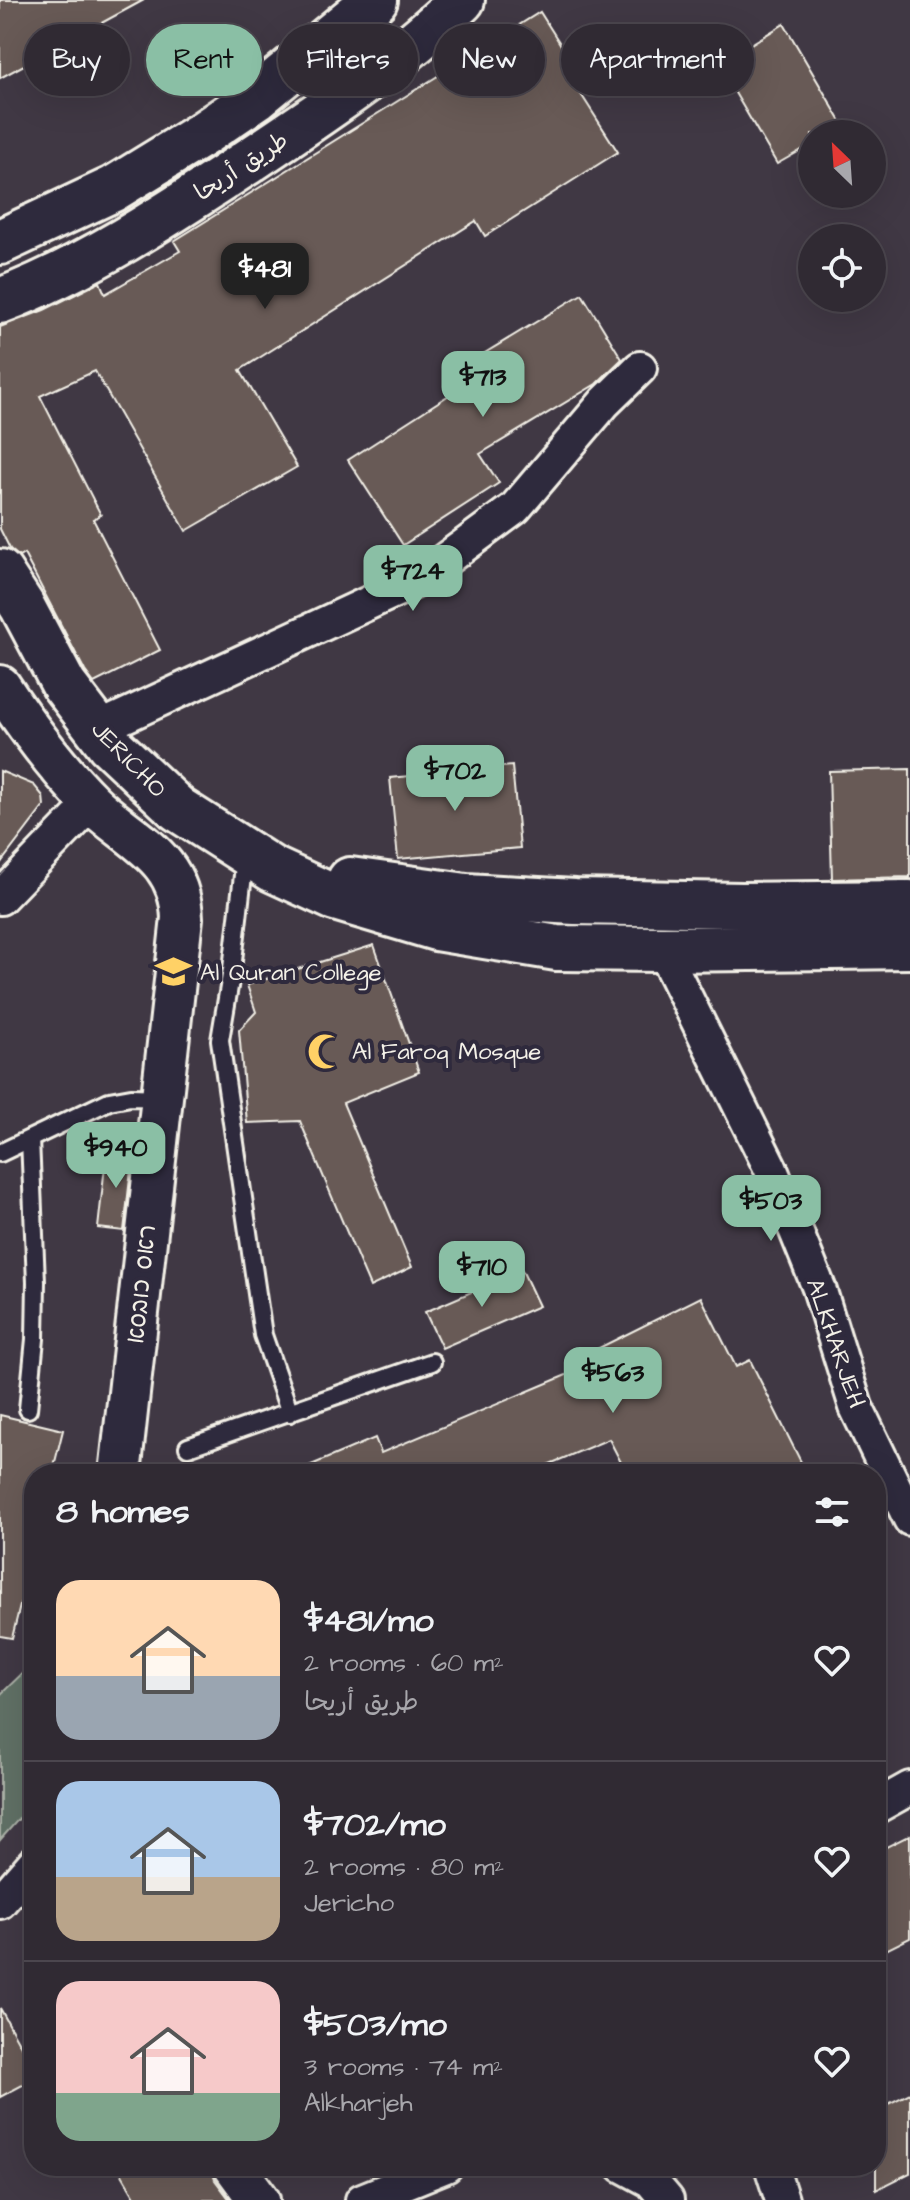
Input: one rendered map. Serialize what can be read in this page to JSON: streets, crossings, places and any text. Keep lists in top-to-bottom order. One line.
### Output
{"streets":{"main road":["طريق أريحا","JERICHO"],"street":["ראס כובסא","ALKHARJEH"]},"crossings":[["JERICHO","ALKHARJEH"]],"places":{"school or university":["Al Quran College"],"mosque":["Al Faroq Mosque"]},"north":"top left","page":{"chip":["Buy","Rent","Filters","New","Apartment"],"price":["$481","$713","$724","$702","$940","$503","$710","$563"],"heading":"8 homes","list":[{"name":"$481/mo","note":"2 rooms · 60 m² · طريق أريحا"},{"name":"$702/mo","note":"2 rooms · 80 m² · Jericho"},{"name":"$503/mo","note":"3 rooms · 74 m² · Alkharjeh"}]}}
